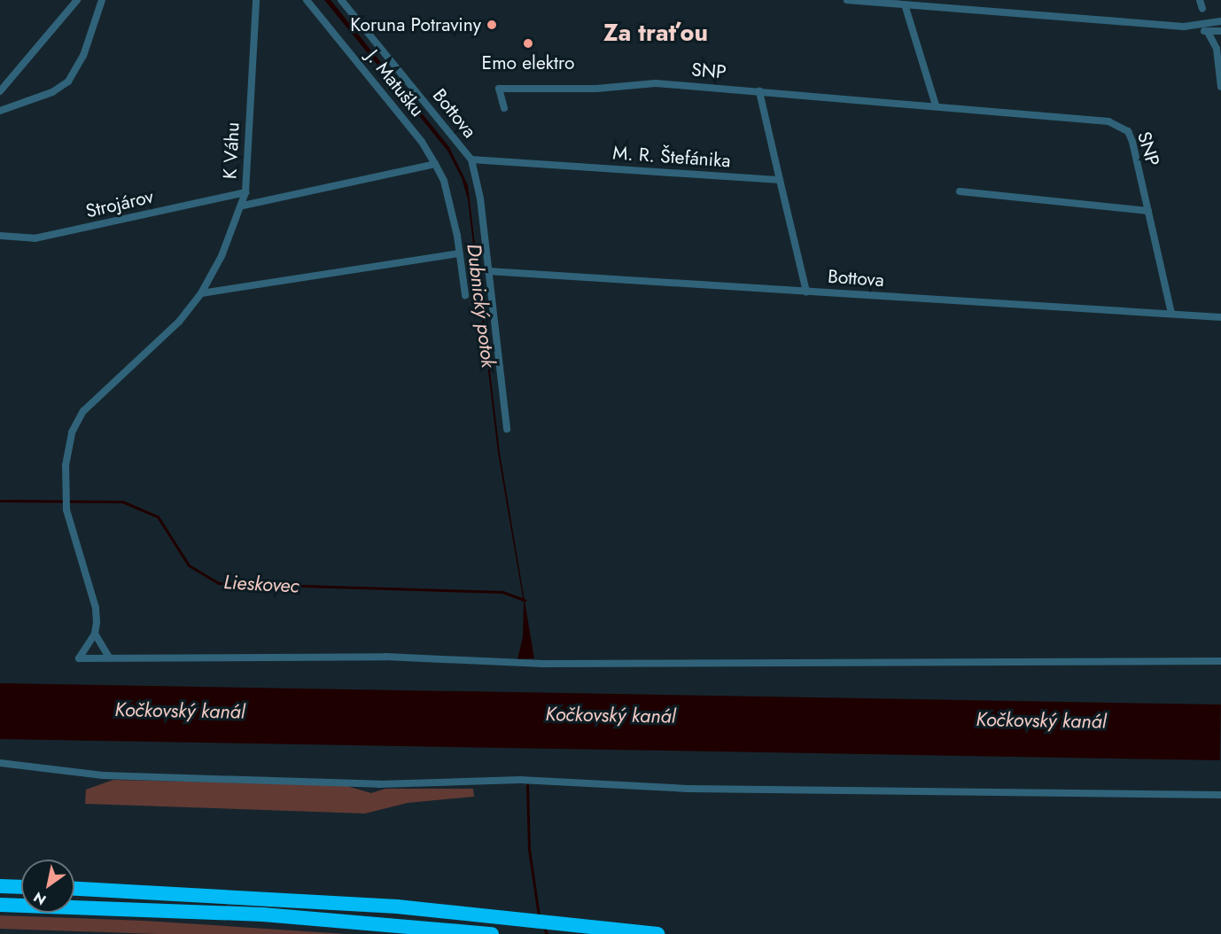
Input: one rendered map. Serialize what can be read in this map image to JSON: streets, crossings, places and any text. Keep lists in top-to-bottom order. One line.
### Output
{"streets":{"street":["SNP","J. Matušku","Bottova","K Váhu","M. R. Štefánika","Strojárov"]},"crossings":[["SNP","Bottova"],["Bottova","M. R. Štefánika"],["K Váhu","Strojárov"]],"districts":["Za traťou"],"water":["Dubnický potok","Lieskovec","Kočkovský kanál"],"places":["Koruna Potraviny","Emo elektro"],"north":"bottom left"}
